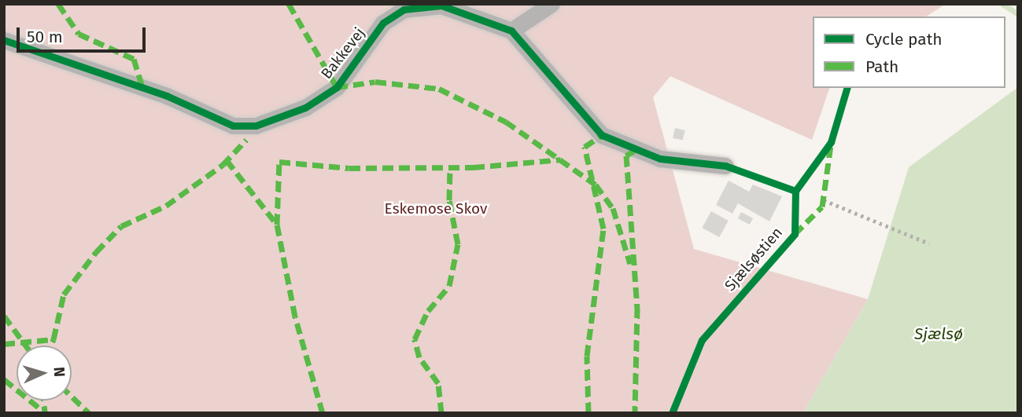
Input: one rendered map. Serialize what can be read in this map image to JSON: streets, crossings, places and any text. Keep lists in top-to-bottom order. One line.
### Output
{"streets":{"street":["Bakkevej"],"cycle path":["Sjælsøstien"]},"water":["Sjælsø"],"parks":["Eskemose Skov"],"legend":["Cycle path","Path"],"scale_bar":"50 m","north":"right"}
